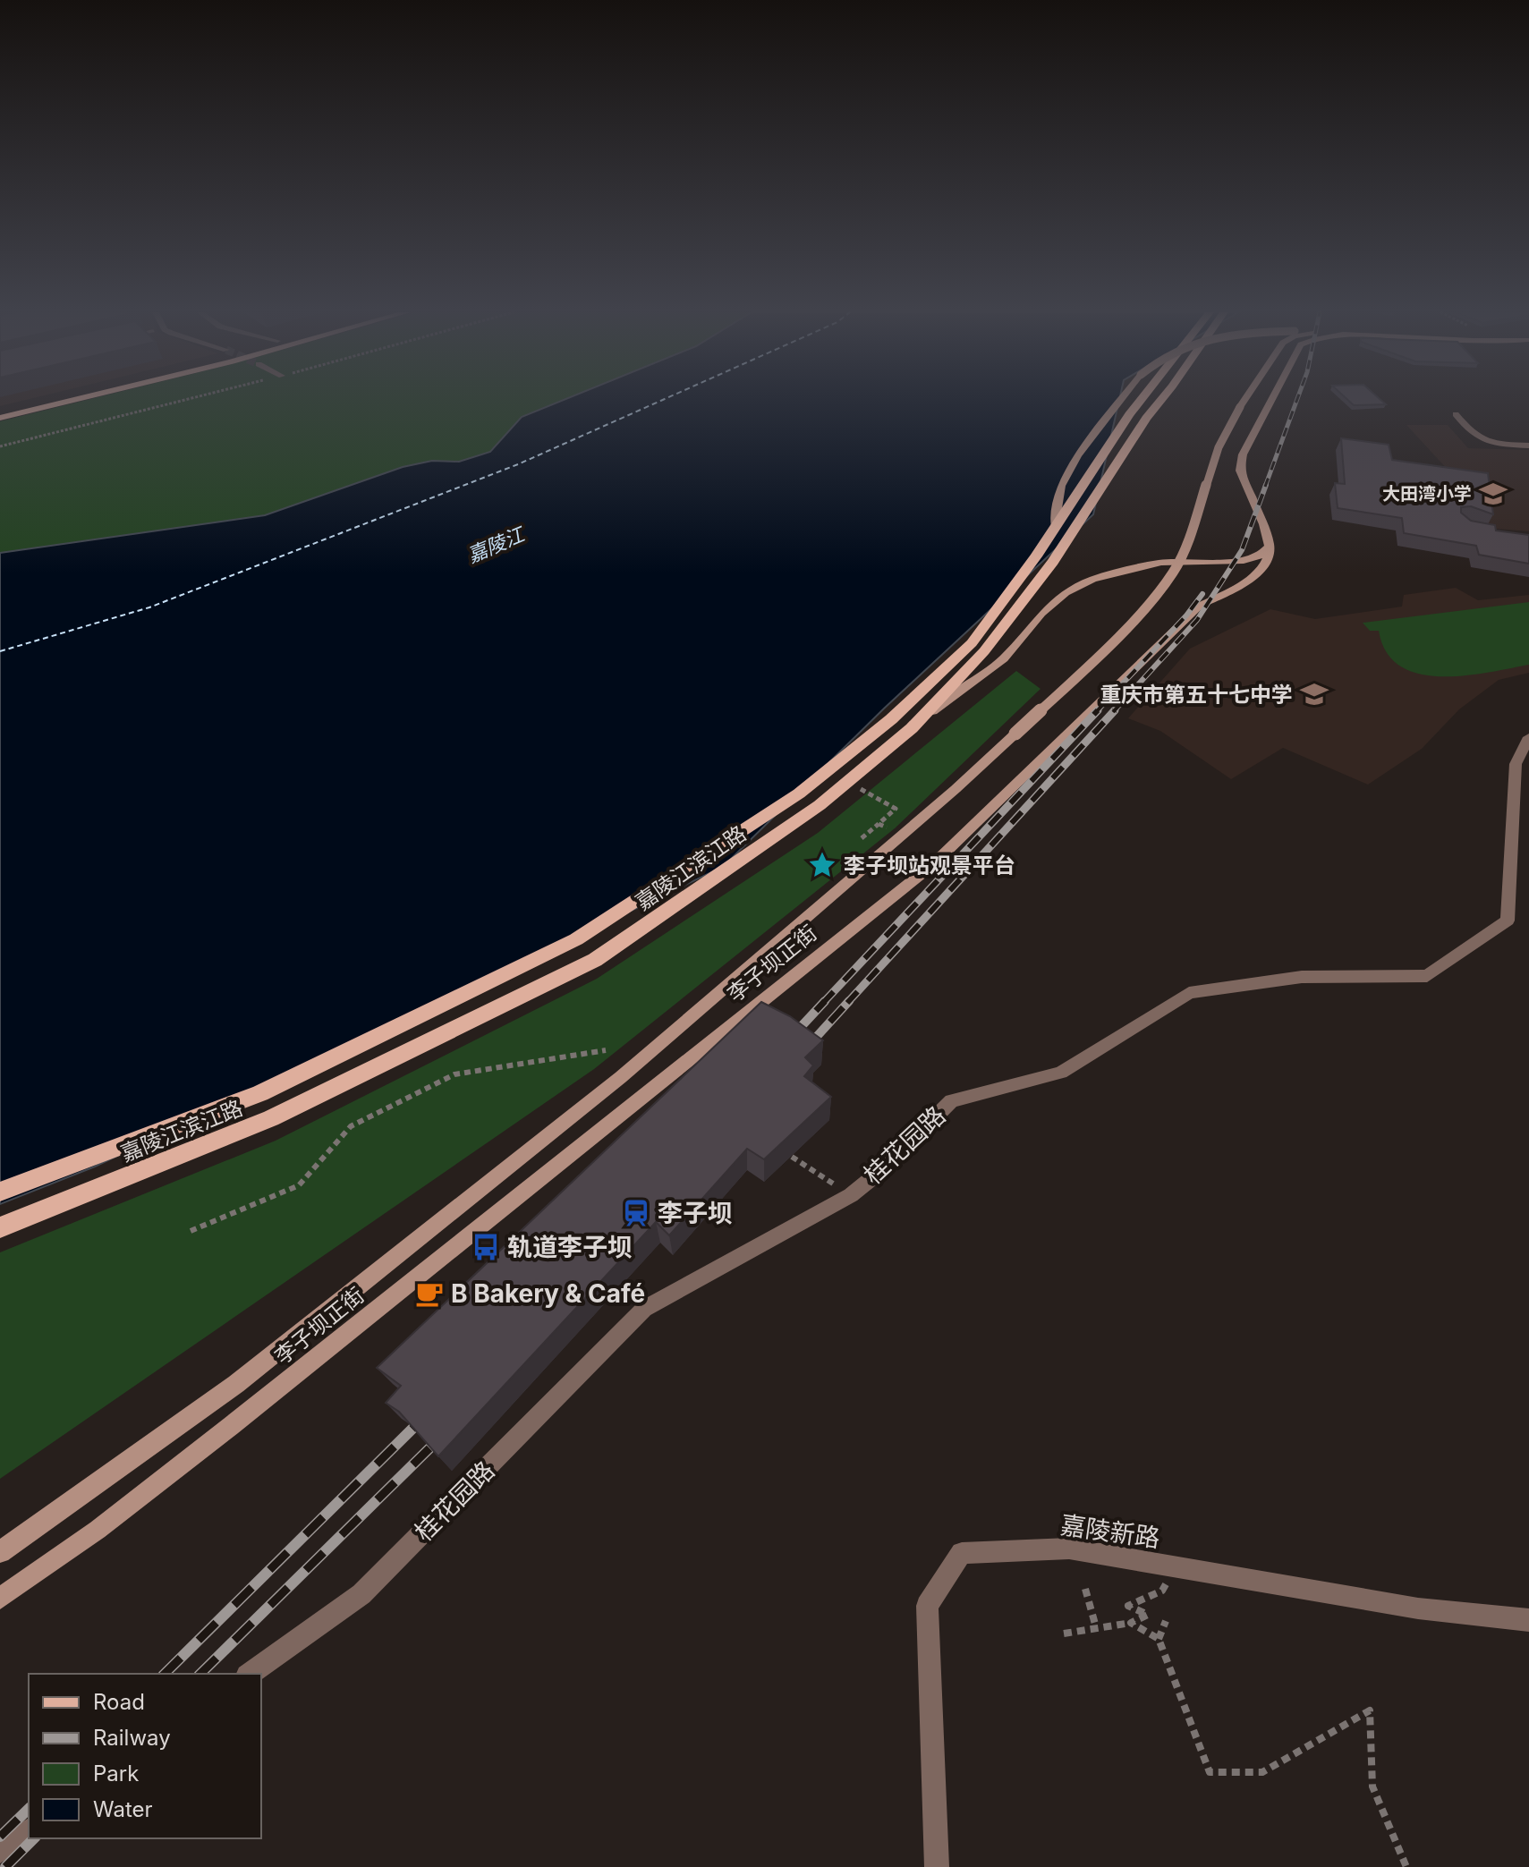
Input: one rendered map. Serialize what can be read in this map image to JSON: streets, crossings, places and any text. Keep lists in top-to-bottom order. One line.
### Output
{"streets":{"main road":["嘉陵江滨江路","李子坝正街"],"street":["桂花园路","嘉陵新路"]},"water":["嘉陵江"],"places":{"school or university":["大田湾小学","重庆市第五十七中学"],"place":["李子坝站观景平台"],"station":["李子坝"],"bus stop":["轨道李子坝"],"cafe":["B Bakery & Café"]},"legend":["Road","Railway","Park","Water"]}
